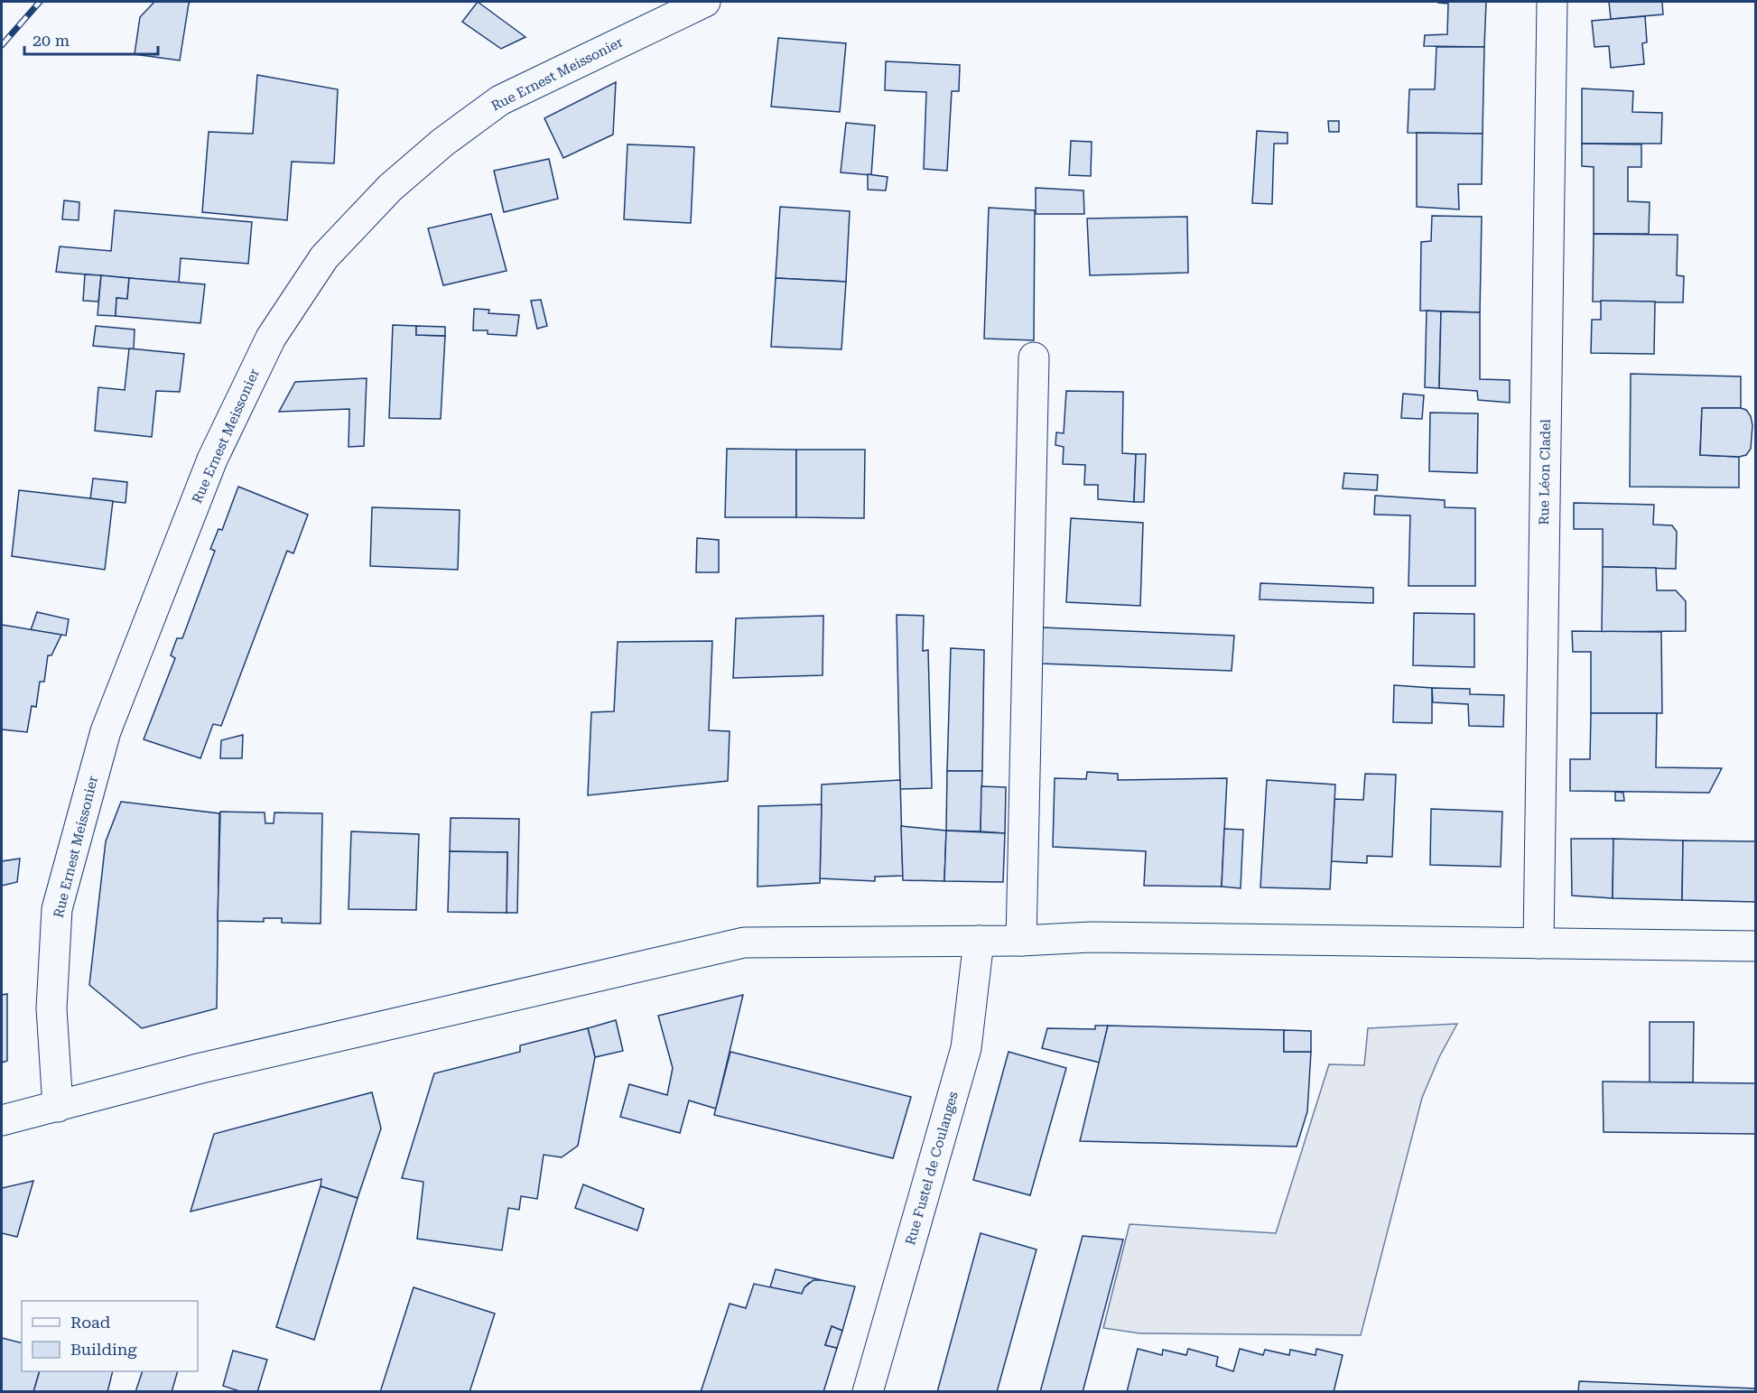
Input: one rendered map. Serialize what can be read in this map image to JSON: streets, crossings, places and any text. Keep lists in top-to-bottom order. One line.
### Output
{"streets":{"street":["Rue Ernest Meissonier","Rue Léon Cladel","Rue Fustel de Coulanges"]},"legend":["Road","Building"],"scale_bar":"20 m"}
